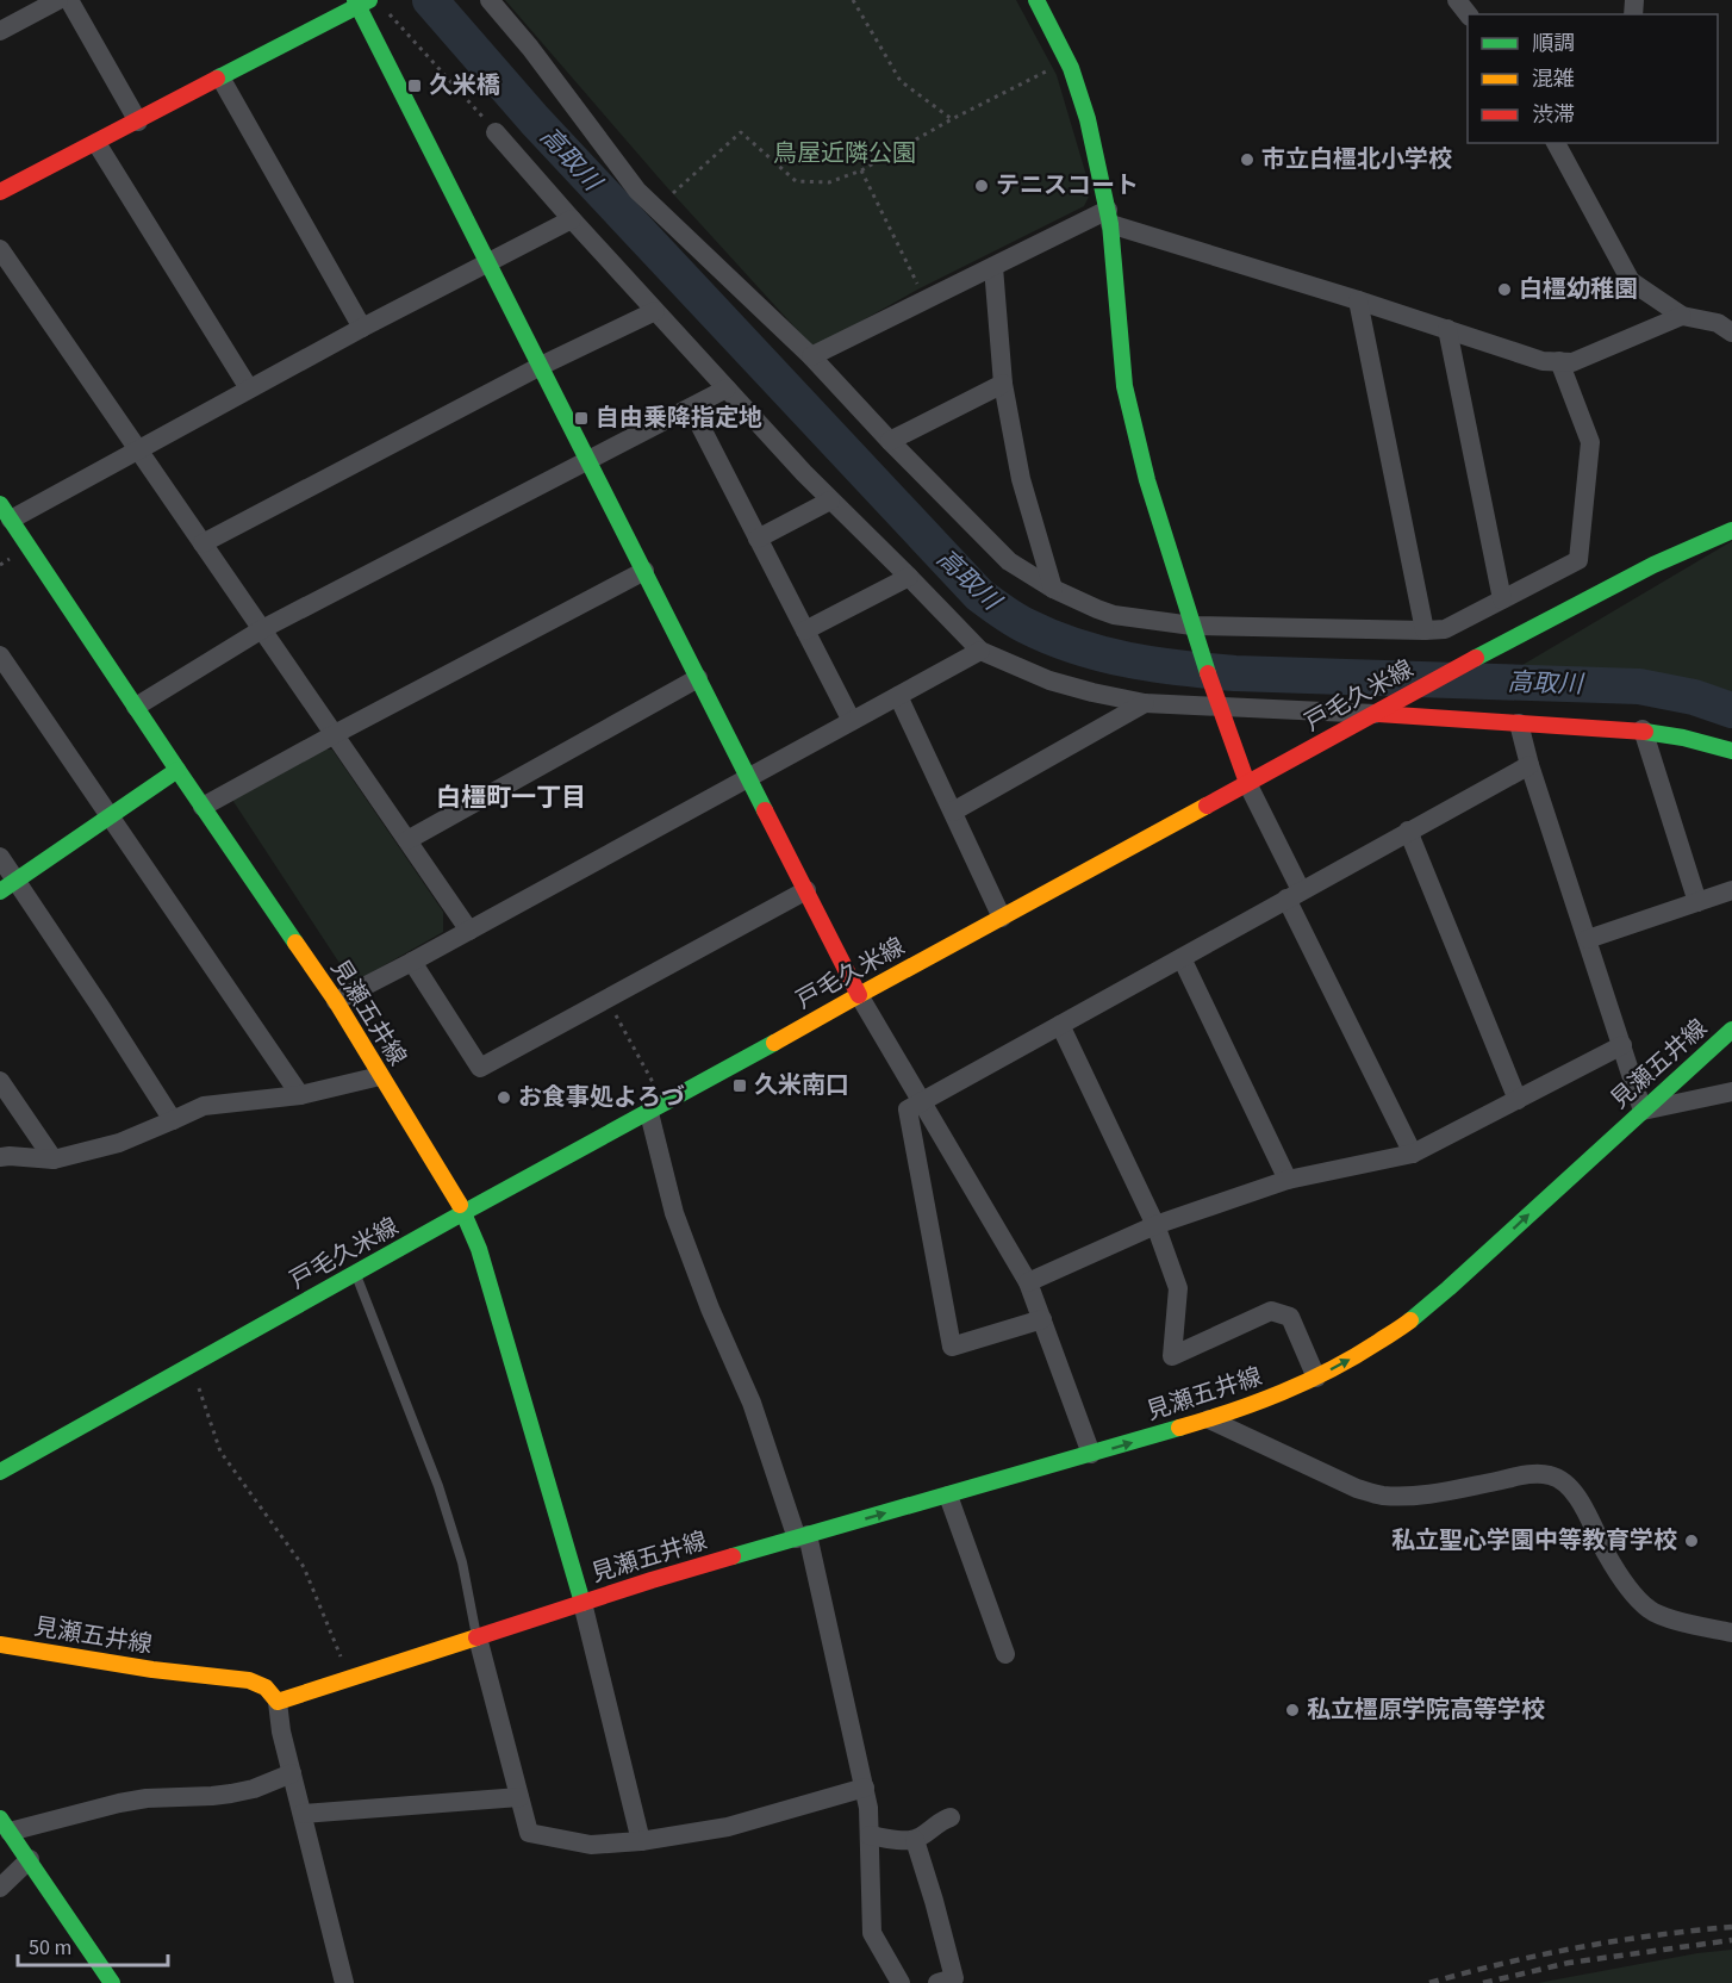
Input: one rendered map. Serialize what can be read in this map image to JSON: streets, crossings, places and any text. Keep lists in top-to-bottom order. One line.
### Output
{"streets":{"main road":["戸毛久米線","見瀬五井線"]},"crossings":[["戸毛久米線","見瀬五井線"]],"districts":["白橿町一丁目"],"water":["高取川"],"parks":["鳥屋近隣公園"],"places":{"transit":["久米橋","自由乗降指定地","久米南口"],"other":["市立白橿北小学校","テニスコート","白橿幼稚園","お食事処よろづ","私立聖心学園中等教育学校","私立橿原学院高等学校"]},"legend":["順調","混雑","渋滞"],"scale_bar":"50 m"}
